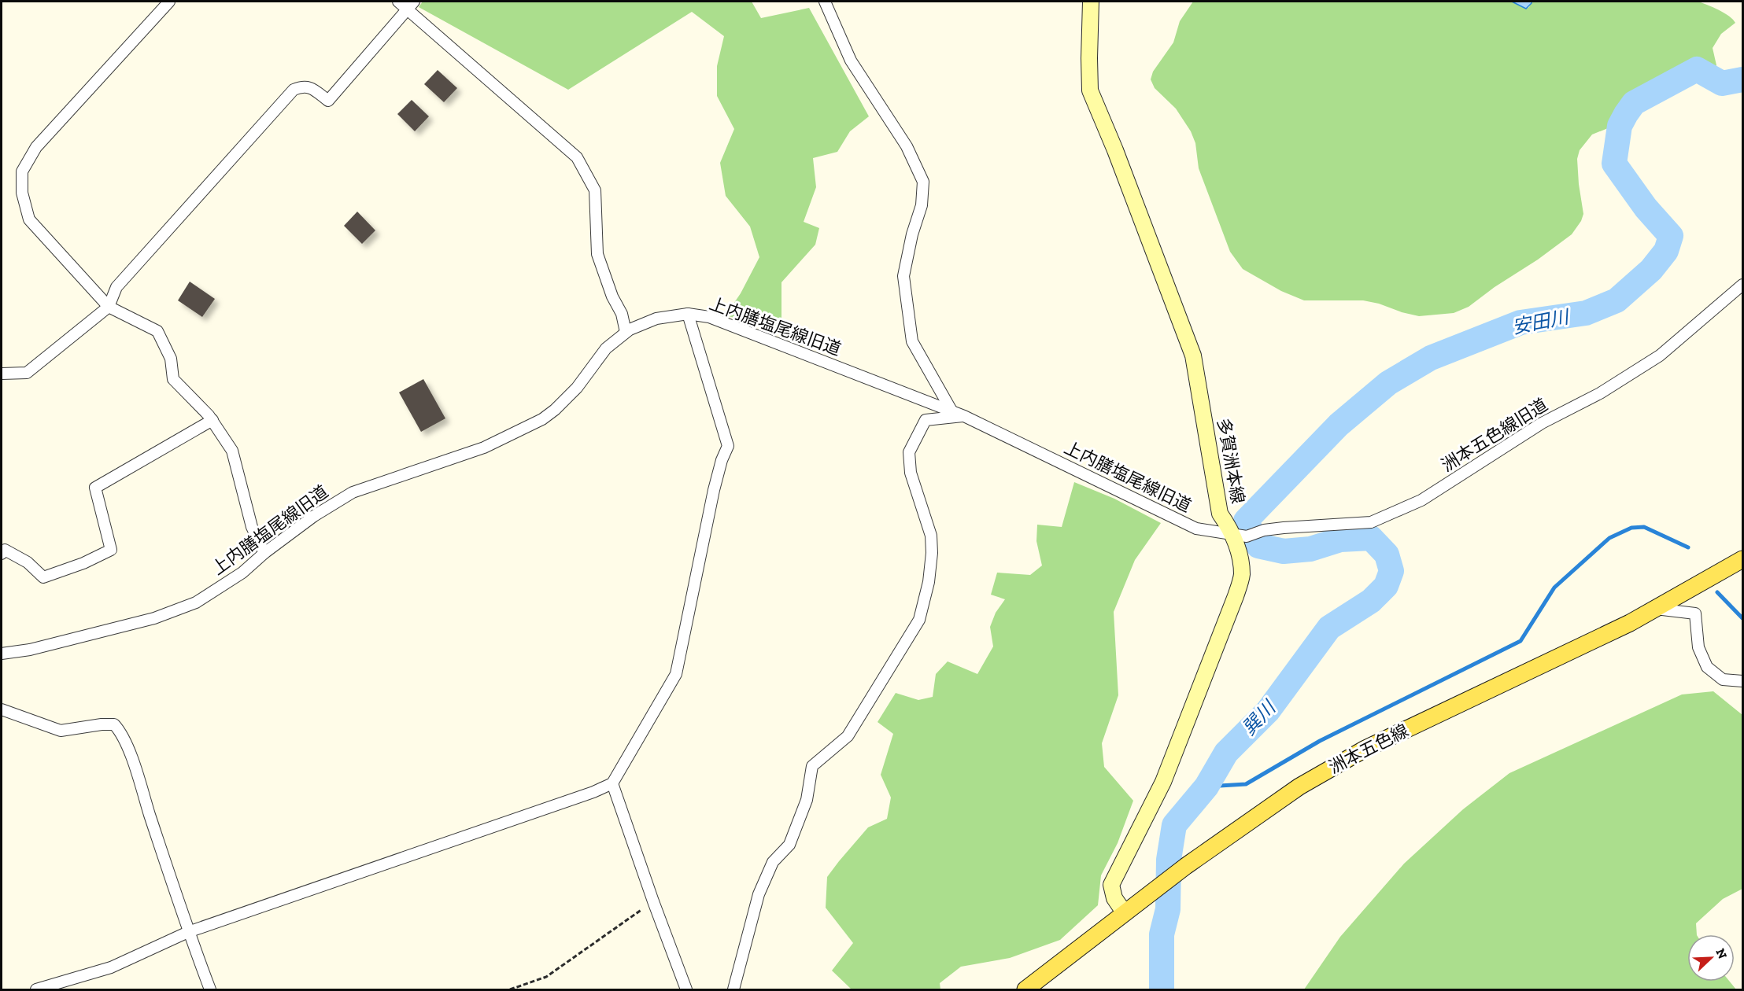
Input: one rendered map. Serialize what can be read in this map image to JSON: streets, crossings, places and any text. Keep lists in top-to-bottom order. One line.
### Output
{"streets":{"main road":["多賀洲本線","洲本五色線"],"street":["上内膳塩尾線旧道","洲本五色線旧道"]},"crossings":[["上内膳塩尾線旧道","洲本五色線旧道"],["上内膳塩尾線旧道","多賀洲本線"],["洲本五色線旧道","多賀洲本線"],["多賀洲本線","洲本五色線"]],"water":["安田川","巽川"],"north":"top right"}
